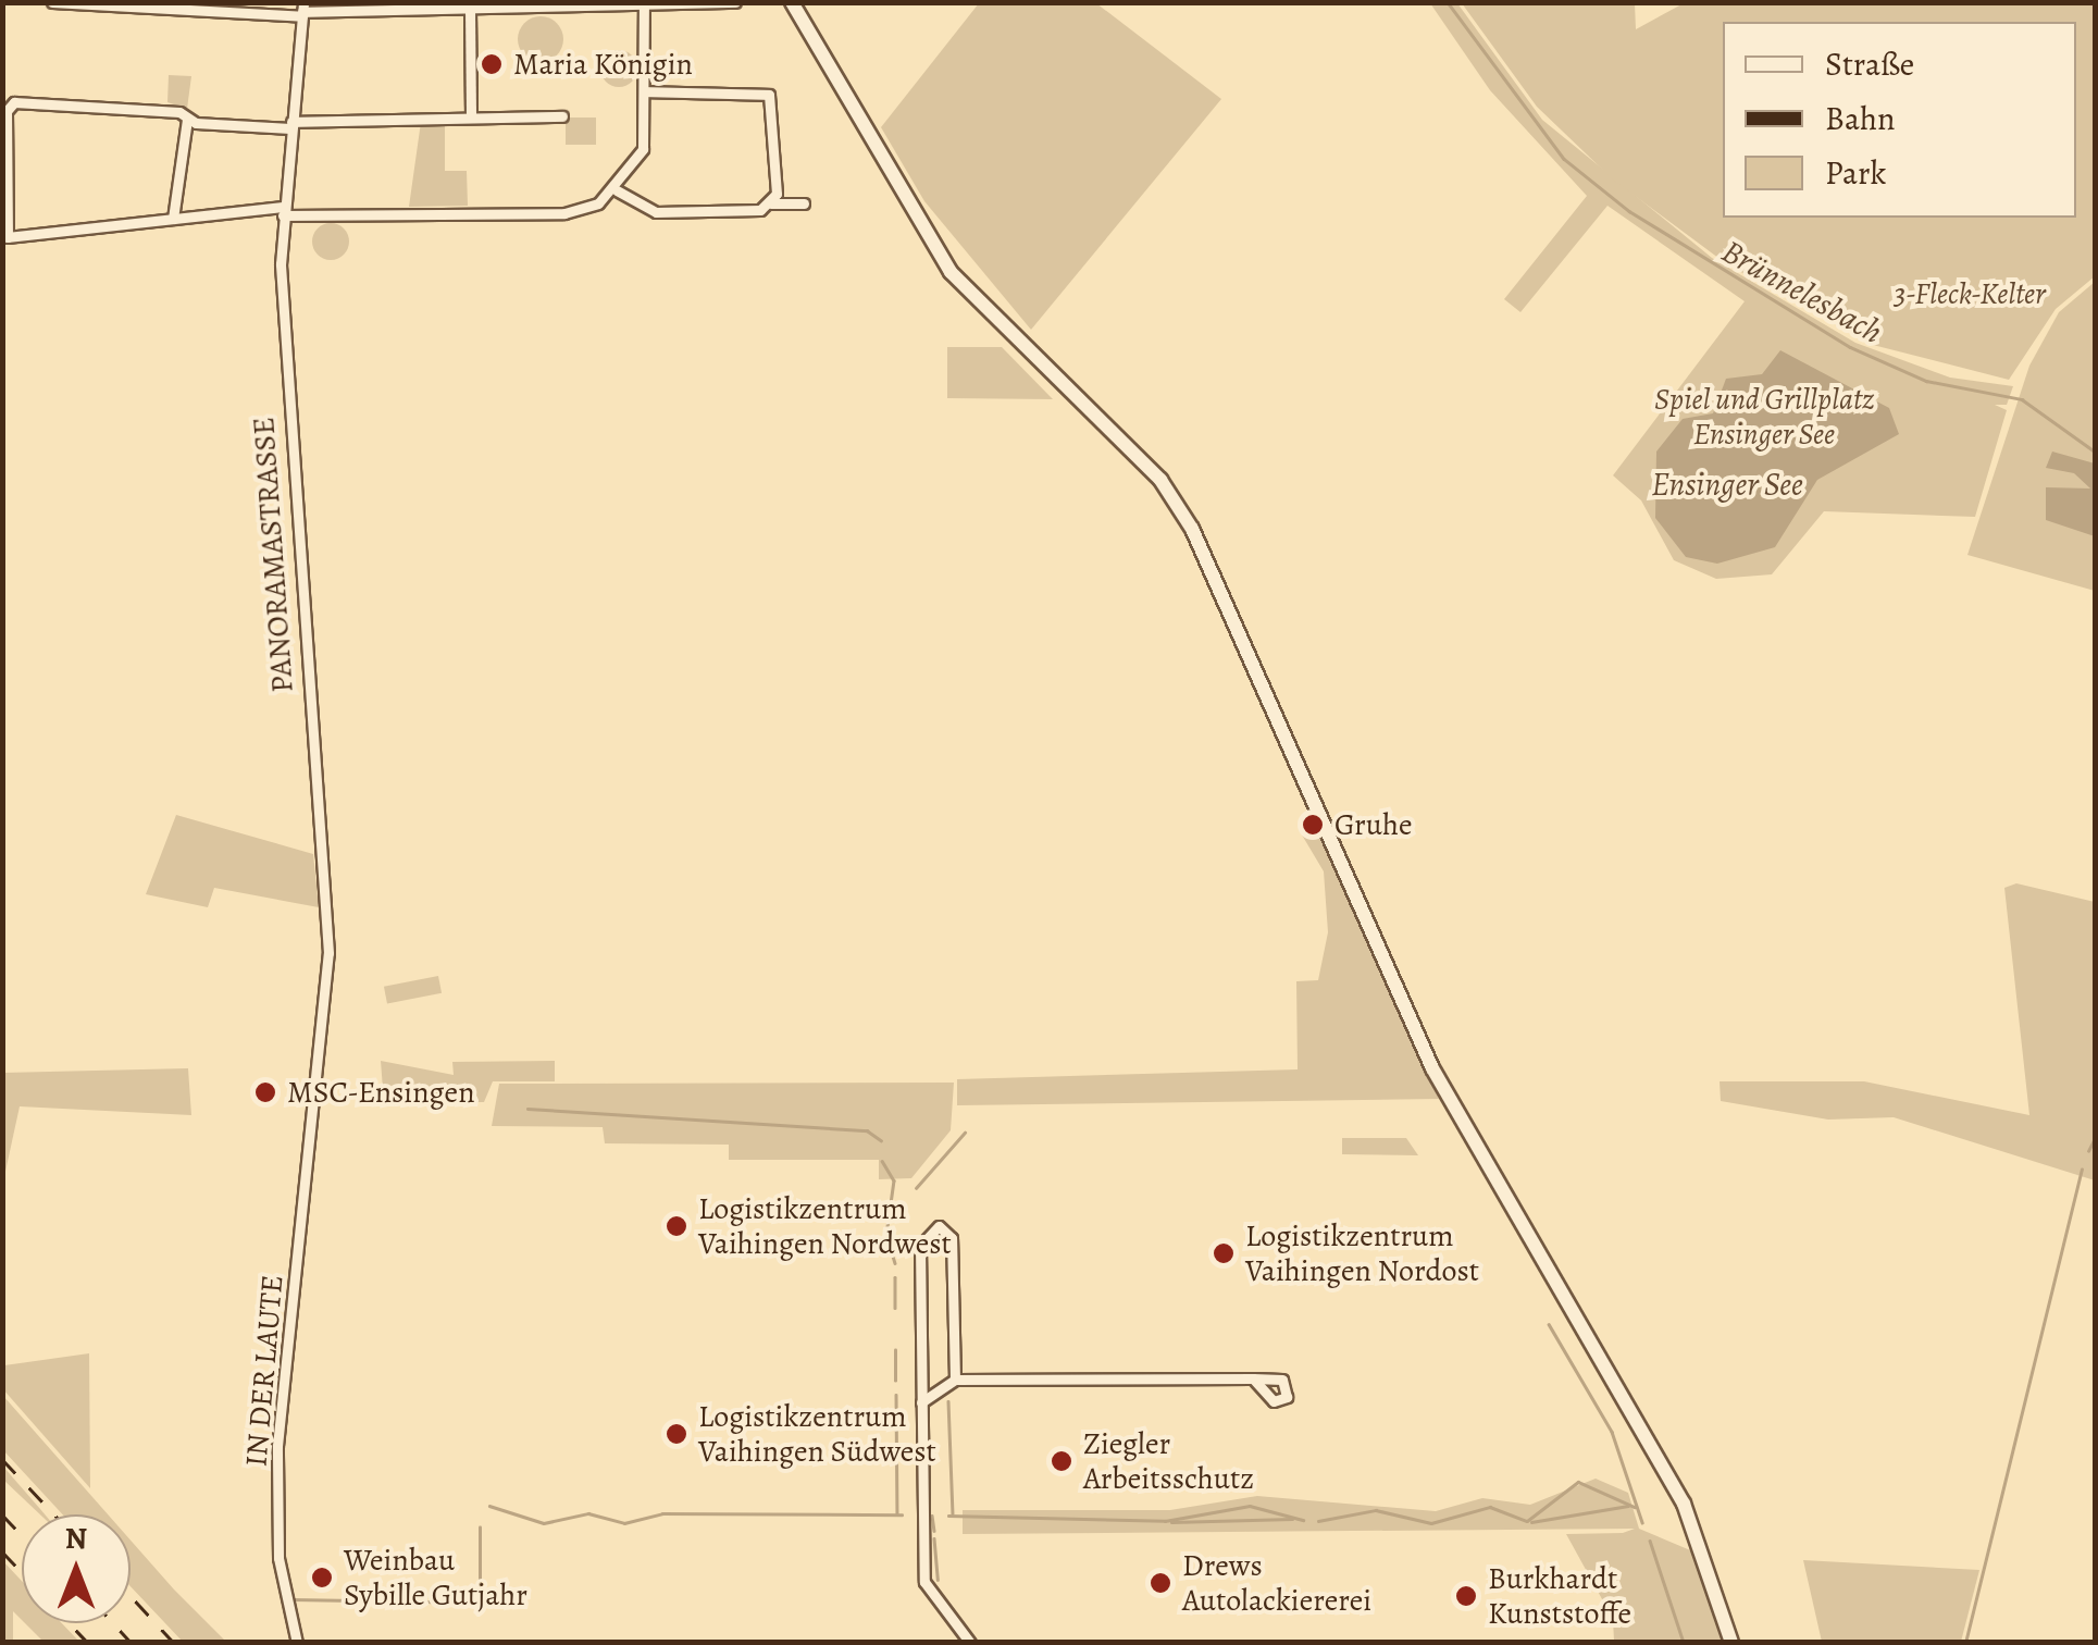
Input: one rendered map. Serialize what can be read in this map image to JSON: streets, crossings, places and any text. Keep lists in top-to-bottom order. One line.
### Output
{"streets":{"street":["PANORAMASTRASSE","IN DER LAUTE"]},"crossings":[["PANORAMASTRASSE","IN DER LAUTE"]],"water":["Brünnelesbach","Ensinger See"],"parks":["3-Fleck-Kelter","Spiel und Grillplatz Ensinger See"],"places":["Maria Königin","Gruhe","MSC-Ensingen","Logistikzentrum Vaihingen Nordwest","Logistikzentrum Vaihingen Nordost","Logistikzentrum Vaihingen Südwest","Ziegler Arbeitsschutz","Weinbau Sybille Gutjahr","Drews Autolackiererei","Burkhardt Kunststoffe"],"legend":["Straße","Bahn","Park"],"north":"top"}
